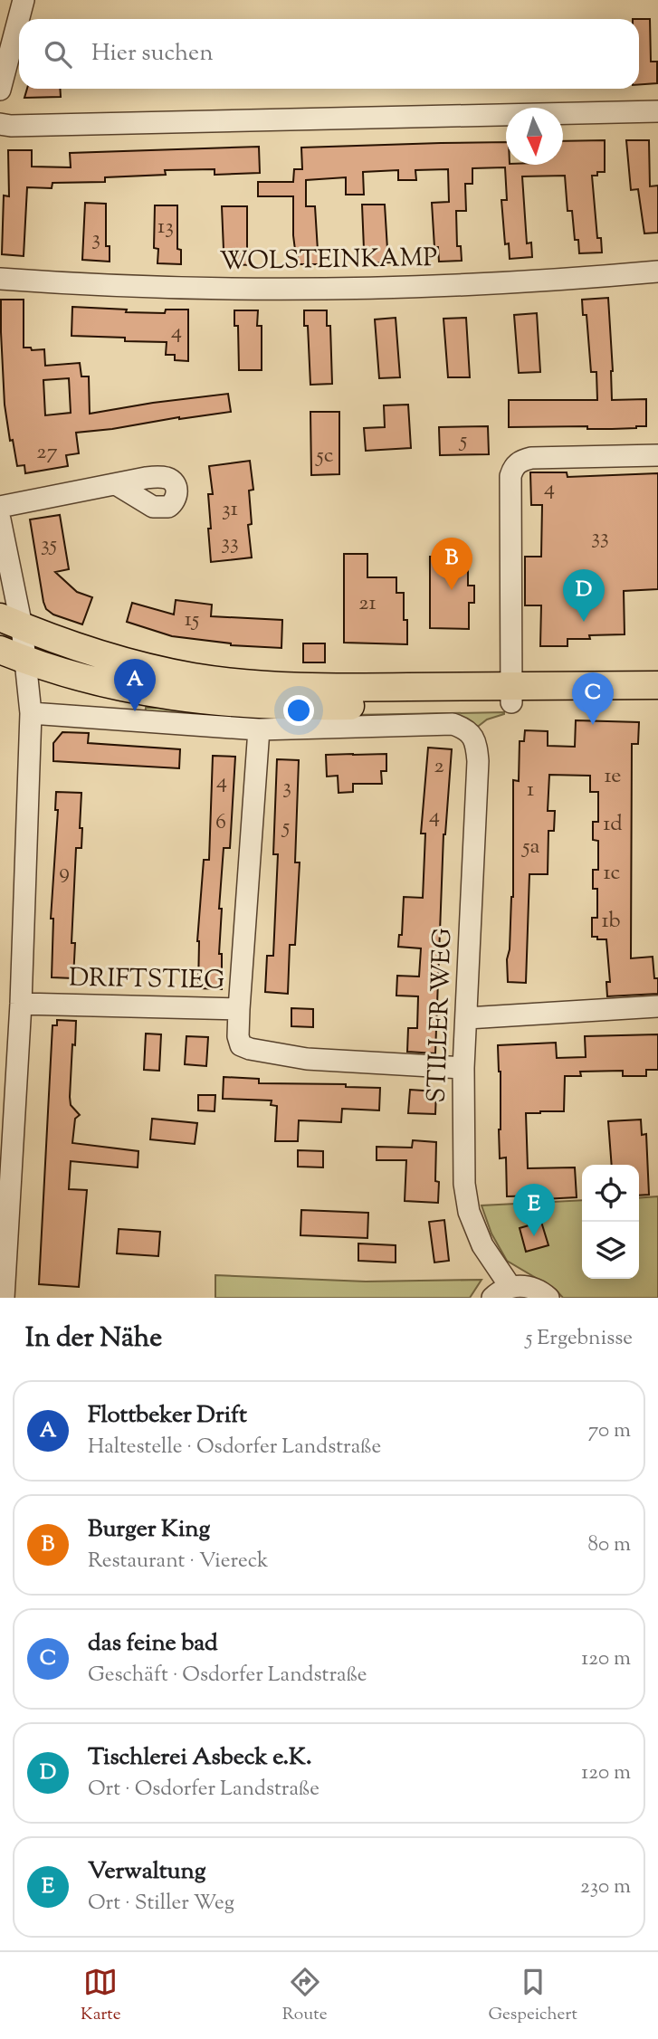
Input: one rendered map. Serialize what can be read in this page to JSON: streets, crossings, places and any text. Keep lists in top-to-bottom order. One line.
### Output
{"streets":{"street":["WOLSTEINKAMP","DRIFTSTIEG","STILLER WEG"]},"crossings":[["DRIFTSTIEG","STILLER WEG"]],"house_numbers":["13","3","4","5","27","5c","4","31","33","33","35","21","15","2","1e","4","3","1","4","6","1d","5","5a","9","1c","1b"],"north":"bottom","page":{"search":"Hier suchen","pins":["B","D","A","C","E"],"heading":["In der Nähe","5 Ergebnisse"],"list":[{"mark":"A","name":"Flottbeker Drift","note":"Haltestelle · Osdorfer Landstraße","value":"70 m"},{"mark":"B","name":"Burger King","note":"Restaurant · Viereck","value":"80 m"},{"mark":"C","name":"das feine bad","note":"Geschäft · Osdorfer Landstraße","value":"120 m"},{"mark":"D","name":"Tischlerei Asbeck e.K.","note":"Ort · Osdorfer Landstraße","value":"120 m"},{"mark":"E","name":"Verwaltung","note":"Ort · Stiller Weg","value":"230 m"}],"nav":["Karte","Route","Gespeichert"]}}
